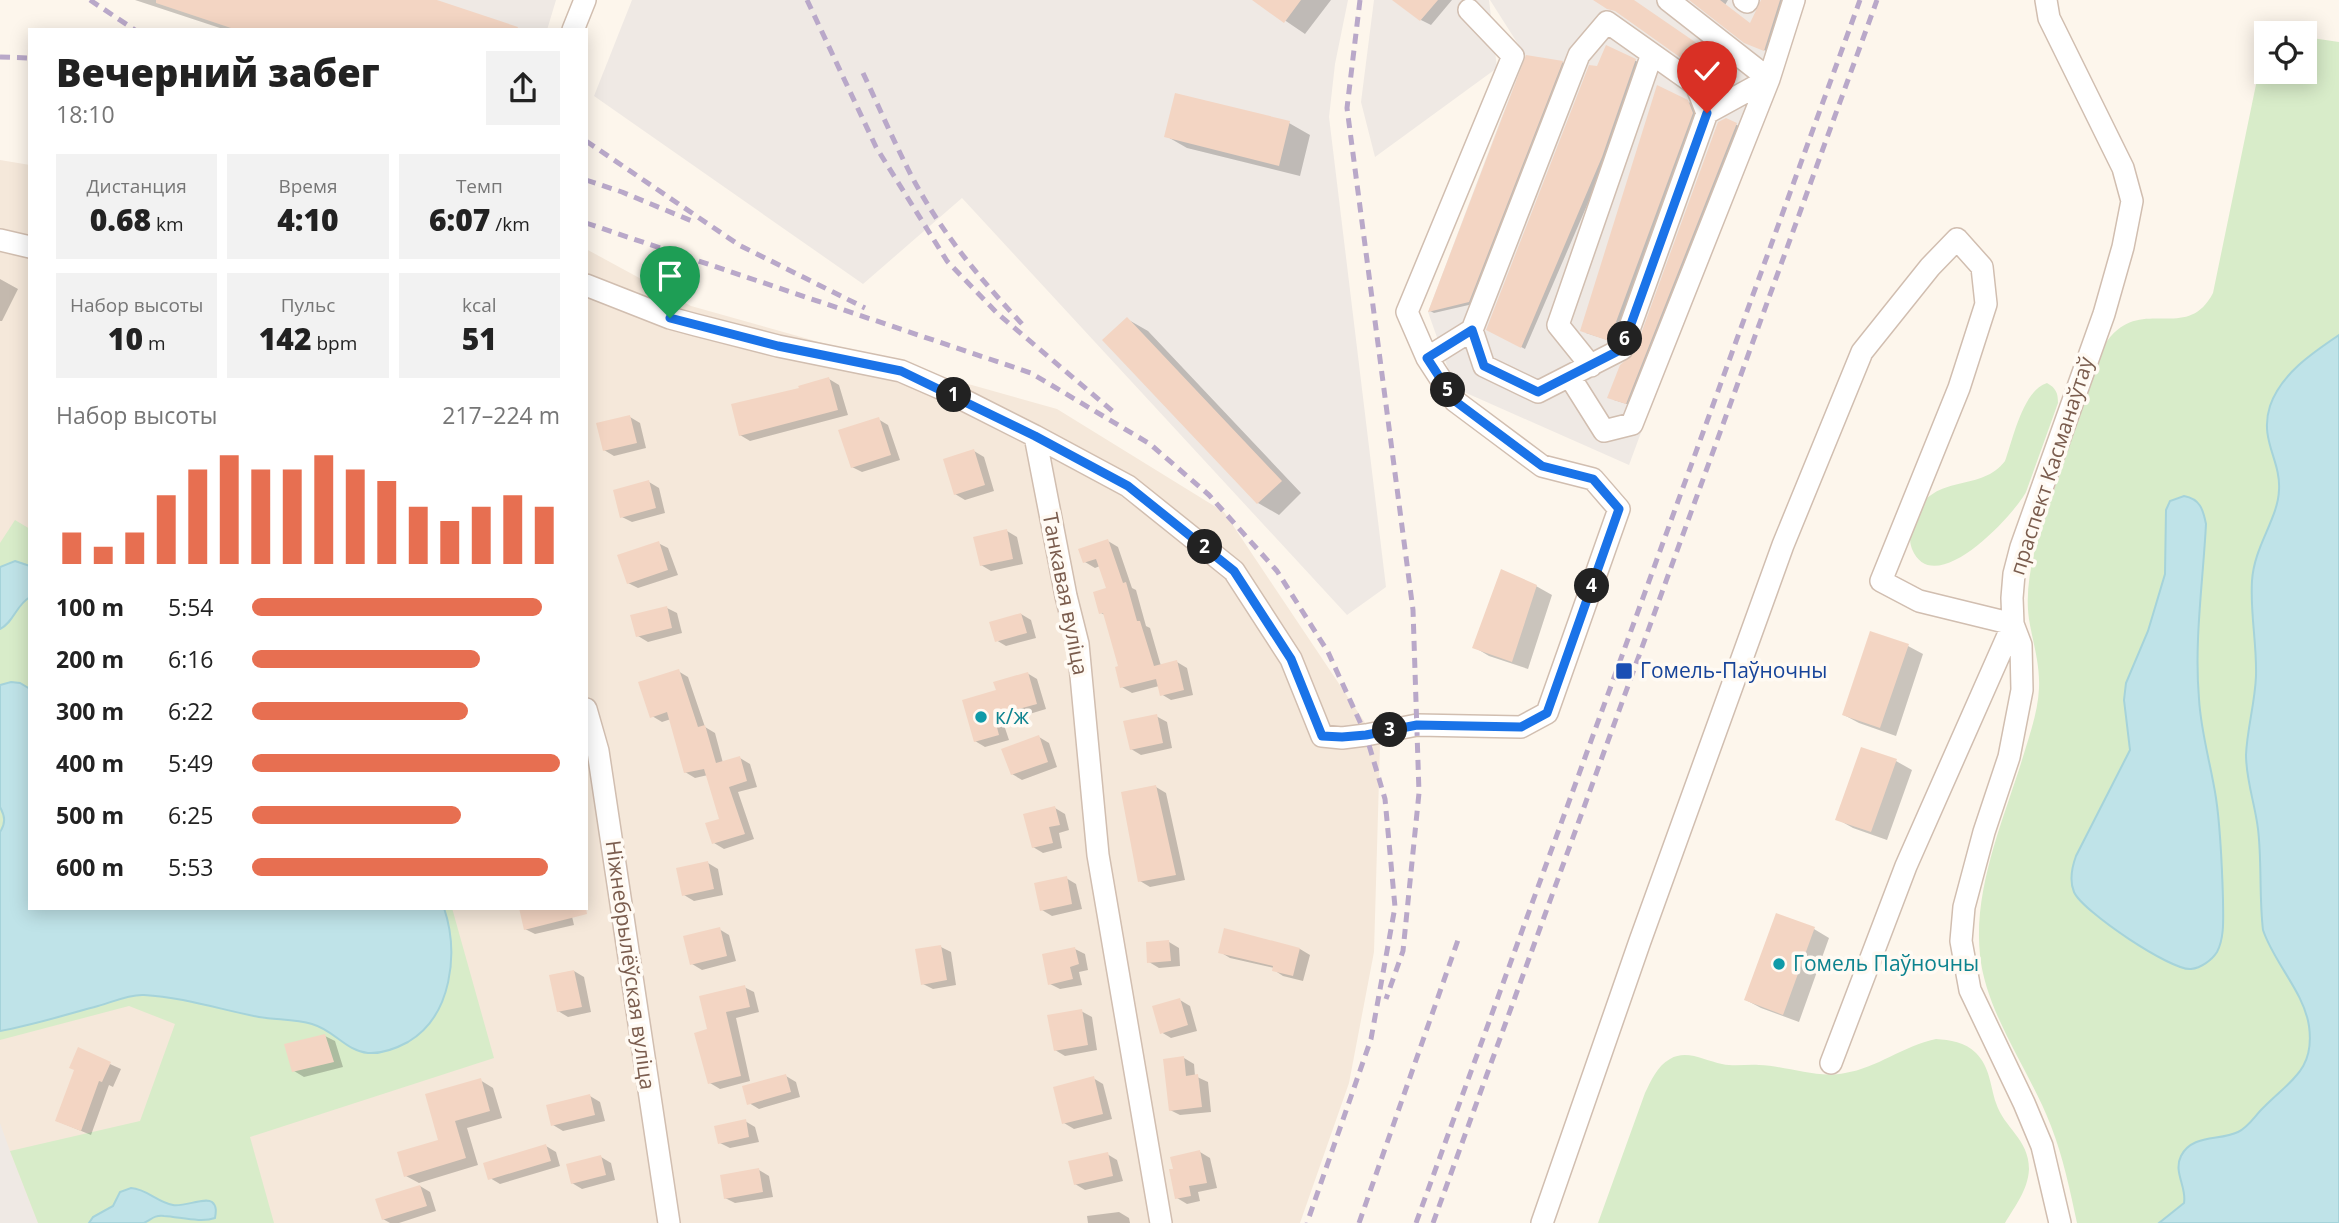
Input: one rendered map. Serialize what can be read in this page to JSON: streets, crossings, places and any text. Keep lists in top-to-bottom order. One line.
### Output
{"streets":{"street":["праспект Касманаўтаў","Танкавая вуліца","Ніжнебрылёўская вуліца"]},"places":{"transit":["Гомель-Паўночны"],"other":["к/ж","Гомель Паўночны"]},"page":{"heading":["Вечерний забег","18:10"],"stats":[["Дистанция","0.68 km"],["Время","4:10"],["Темп","6:07 /km"],["Набор высоты","10 m"],["Пульс","142 bpm"],["kcal","51"]],"pins":["6","5","1","2","4","3"],"chart":["Набор высоты","217–224 m"],"list":[{"name":"100 m","note":"5:54"},{"name":"200 m","note":"6:16"},{"name":"300 m","note":"6:22"},{"name":"400 m","note":"5:49"},{"name":"500 m","note":"6:25"},{"name":"600 m","note":"5:53"}]}}
